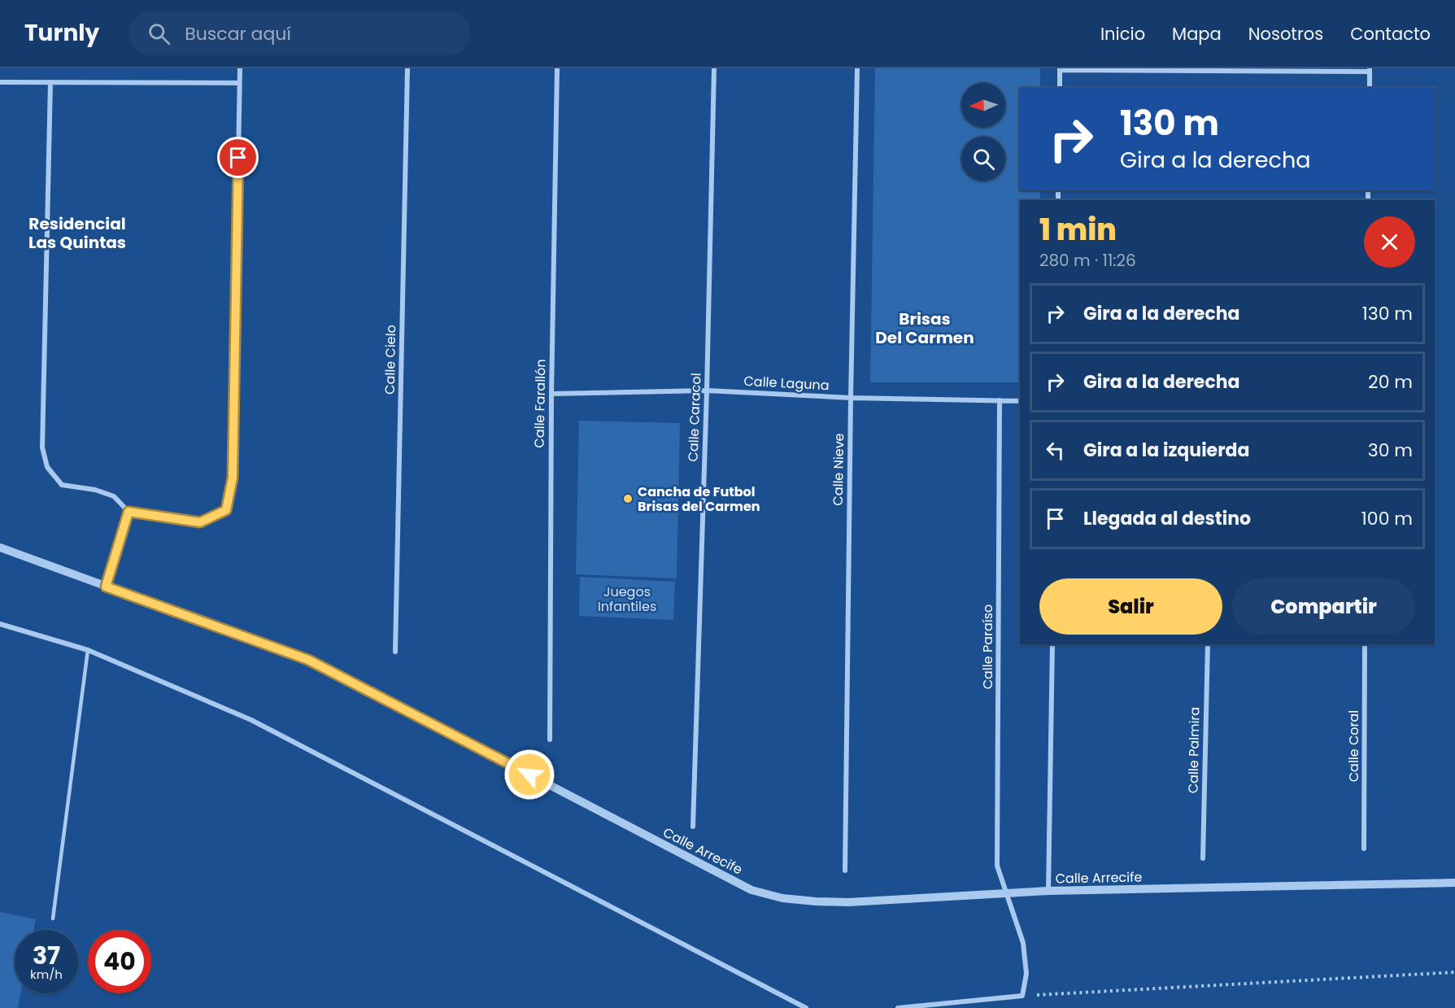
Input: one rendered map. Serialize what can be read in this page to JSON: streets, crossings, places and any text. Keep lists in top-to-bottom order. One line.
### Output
{"streets":{"street":["Calle Cielo","Calle Laguna","Calle Farallón","Calle Caracol","Calle Nieve","Calle Paraíso","Calle Coral","Calle Palmira","Calle Arrecife"]},"crossings":[["Calle Laguna","Calle Farallón"],["Calle Laguna","Calle Caracol"],["Calle Laguna","Calle Nieve"],["Calle Laguna","Calle Paraíso"],["Calle Paraíso","Calle Arrecife"]],"districts":["Residencial Las Quintas","Brisas Del Carmen"],"parks":["Juegos Infantiles"],"places":["Cancha de Futbol Brisas del Carmen"],"north":"left","page":{"header":"Turnly","search":"Buscar aquí","nav":["Inicio","Mapa","Nosotros","Contacto"],"turn":["130 m","Gira a la derecha"],"heading":["1 min","280 m · 11:26"],"list":[{"name":"Gira a la derecha","value":"130 m"},{"name":"Gira a la derecha","value":"20 m"},{"name":"Gira a la izquierda","value":"30 m"},{"name":"Llegada al destino","value":"100 m"}],"buttons":["Salir","Compartir"],"speed":"37 km/h","limit":"40"}}
